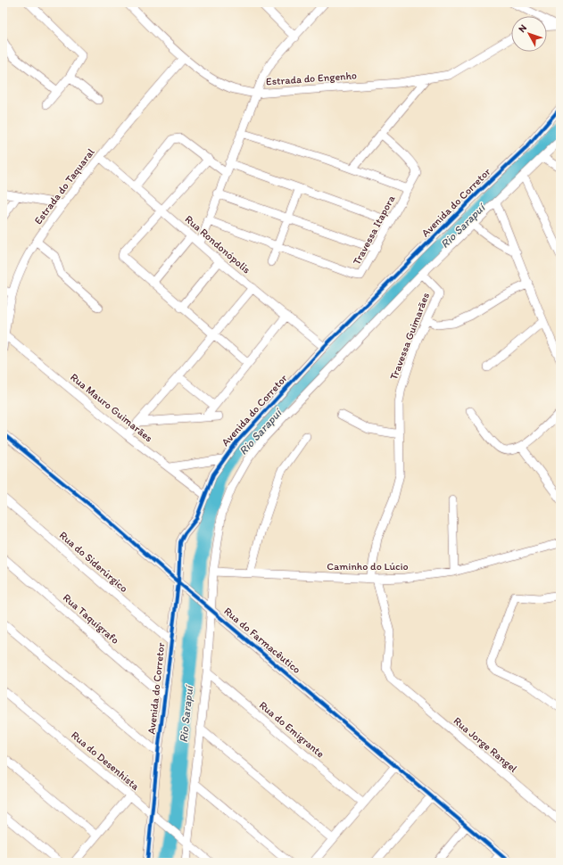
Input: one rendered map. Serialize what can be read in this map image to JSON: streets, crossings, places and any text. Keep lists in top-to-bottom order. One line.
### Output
{"streets":{"street":["Estrada do Engenho","Estrada do Taquaral","Avenida do Corretor","Travessa Itapora","Rua Rondonópolis","Travessa Guimarães","Rua Mauro Guimarães","Rua do Siderúrgico","Caminho do Lúcio","Rua Taquígrafo","Rua do Farmacêutico","Rua do Emigrante","Rua Jorge Rangel","Rua do Desenhista"]},"crossings":[["Estrada do Engenho","Estrada do Taquaral"],["Estrada do Taquaral","Rua Rondonópolis"],["Estrada do Taquaral","Rua Mauro Guimarães"],["Avenida do Corretor","Rua Rondonópolis"],["Avenida do Corretor","Rua Mauro Guimarães"],["Avenida do Corretor","Rua do Siderúrgico"],["Avenida do Corretor","Rua Taquígrafo"],["Avenida do Corretor","Rua do Farmacêutico"],["Avenida do Corretor","Rua do Desenhista"],["Travessa Guimarães","Caminho do Lúcio"],["Travessa Guimarães","Rua Jorge Rangel"],["Caminho do Lúcio","Rua Jorge Rangel"]],"water":["Rio Sarapuí"],"north":"top left"}
